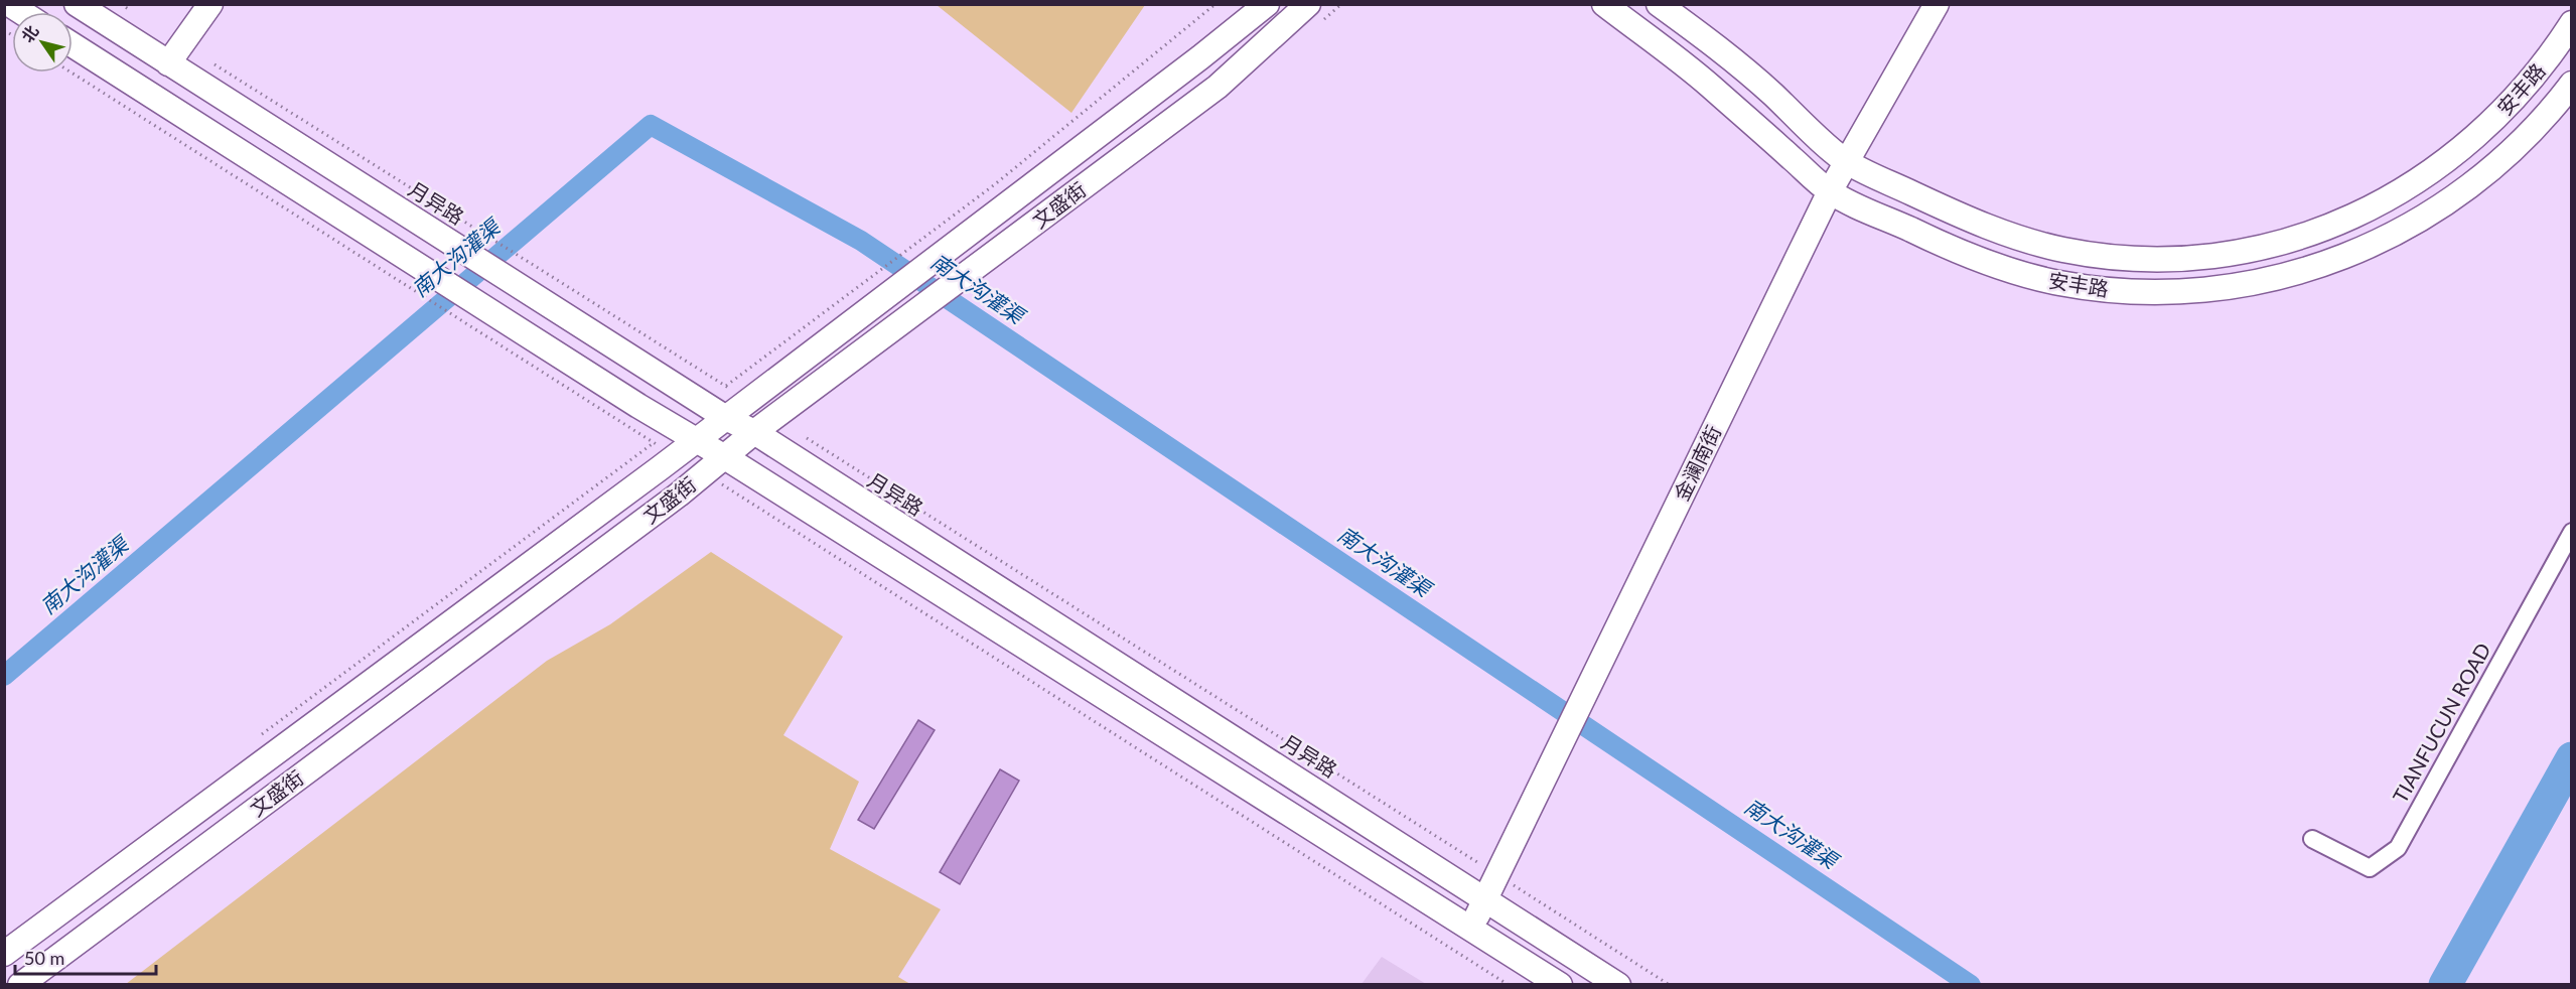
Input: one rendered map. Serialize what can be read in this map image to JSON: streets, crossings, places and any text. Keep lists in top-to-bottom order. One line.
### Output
{"streets":{"main road":["安丰路","月异路","文盛街","金澜南街"],"street":["TIANFUCUN ROAD"]},"crossings":[["安丰路","金澜南街"],["月异路","文盛街"],["月异路","金澜南街"]],"water":["南大沟灌渠"],"scale_bar":"50 m","north":"top left"}
